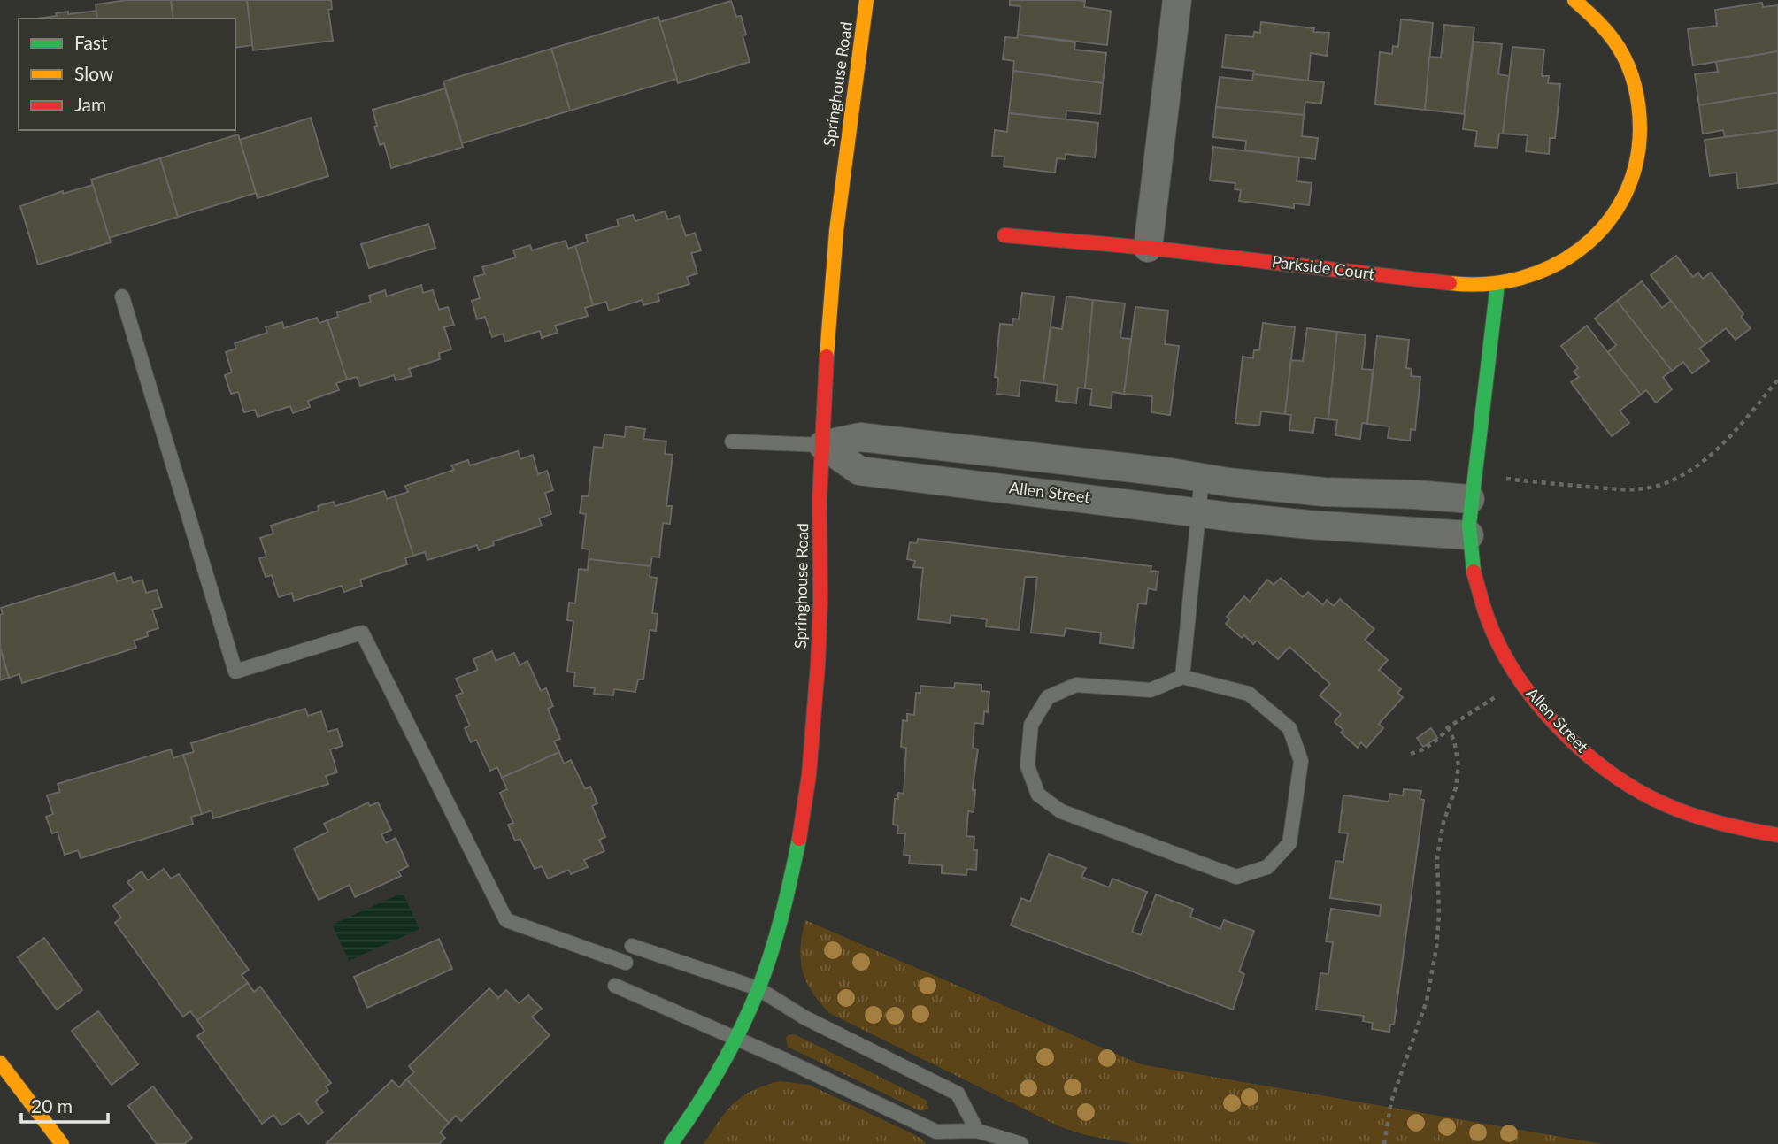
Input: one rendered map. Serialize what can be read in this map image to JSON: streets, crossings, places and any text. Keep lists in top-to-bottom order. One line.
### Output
{"streets":{"street":["Springhouse Road","Parkside Court","Allen Street"]},"crossings":[["Springhouse Road","Allen Street"]],"legend":["Fast","Slow","Jam"],"scale_bar":"20 m"}
